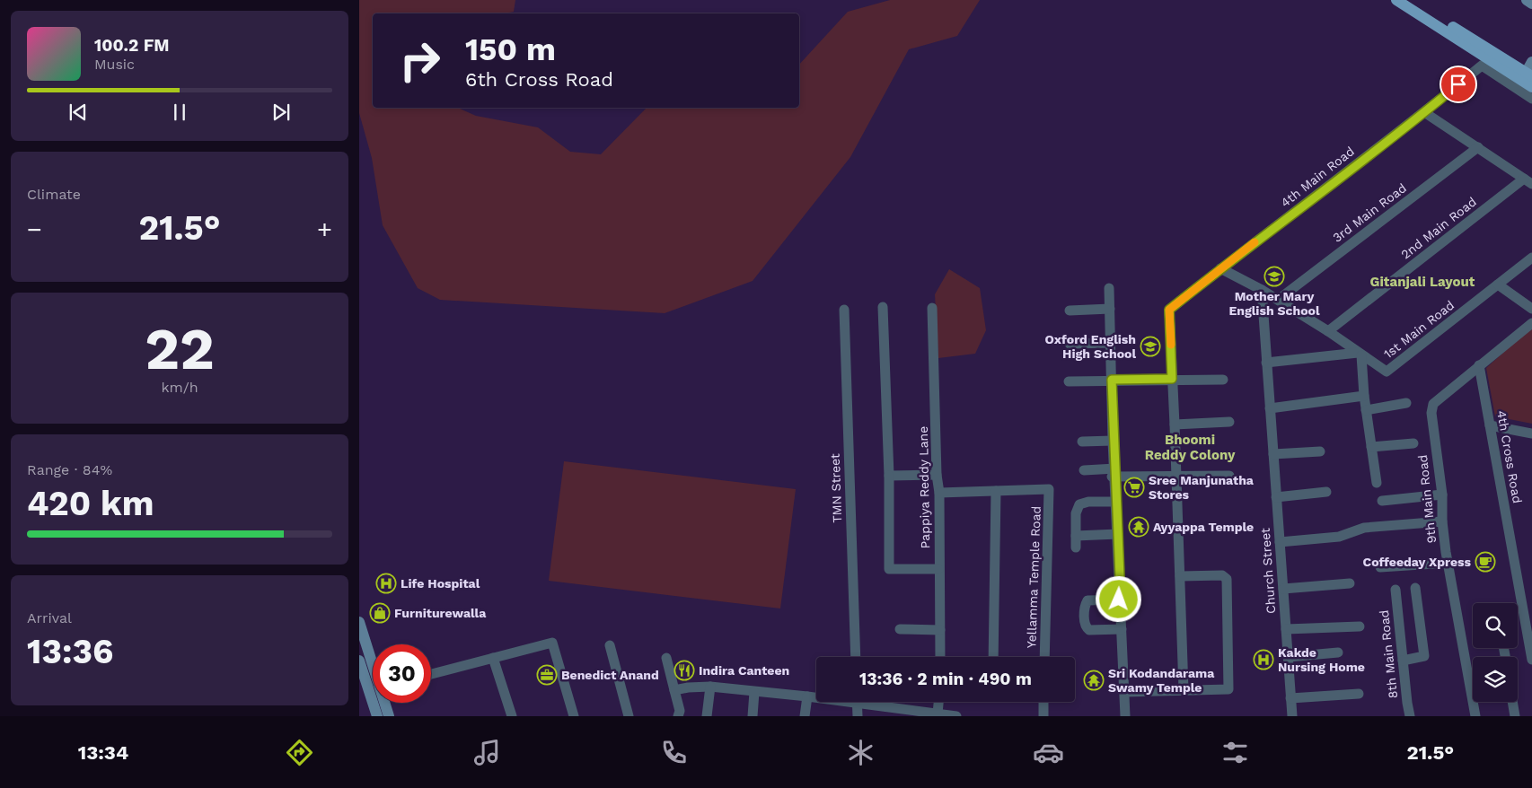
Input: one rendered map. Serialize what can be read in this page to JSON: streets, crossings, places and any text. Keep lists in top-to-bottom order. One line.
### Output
{"streets":{"street":["4th Main Road","3rd Main Road","2nd Main Road","1st Main Road","4th Cross Road","Pappiya Reddy Lane","TMN Street","9th Main Road","Church Street","Yellamma Temple Road","8th Main Road"]},"crossings":[["4th Cross Road","9th Main Road"]],"districts":["Gitanjali Layout","Bhoomi Reddy Colony"],"places":{"school or university":["Mother Mary English School","Oxford English High School"],"supermarket":["Sree Manjunatha Stores"],"temple":["Ayyappa Temple","Sri Kodandarama Swamy Temple"],"cafe":["Coffeeday Xpress"],"hospital":["Life Hospital","Kakde Nursing Home"],"shop":["Furniturewalla"],"restaurant":["Indira Canteen"],"office":["Benedict Anand"]},"page":{"turn":["150 m","6th Cross Road"],"song":["100.2 FM","Music"],"tile":["Climate",["22","km/h"],["Range · 84%","420 km"],["Arrival","13:36"]],"heat":["−","21.5°","+"],"limit":"30","trip":"13:36 · 2 min · 490 m","tabs":["13:34","21.5°"]}}
